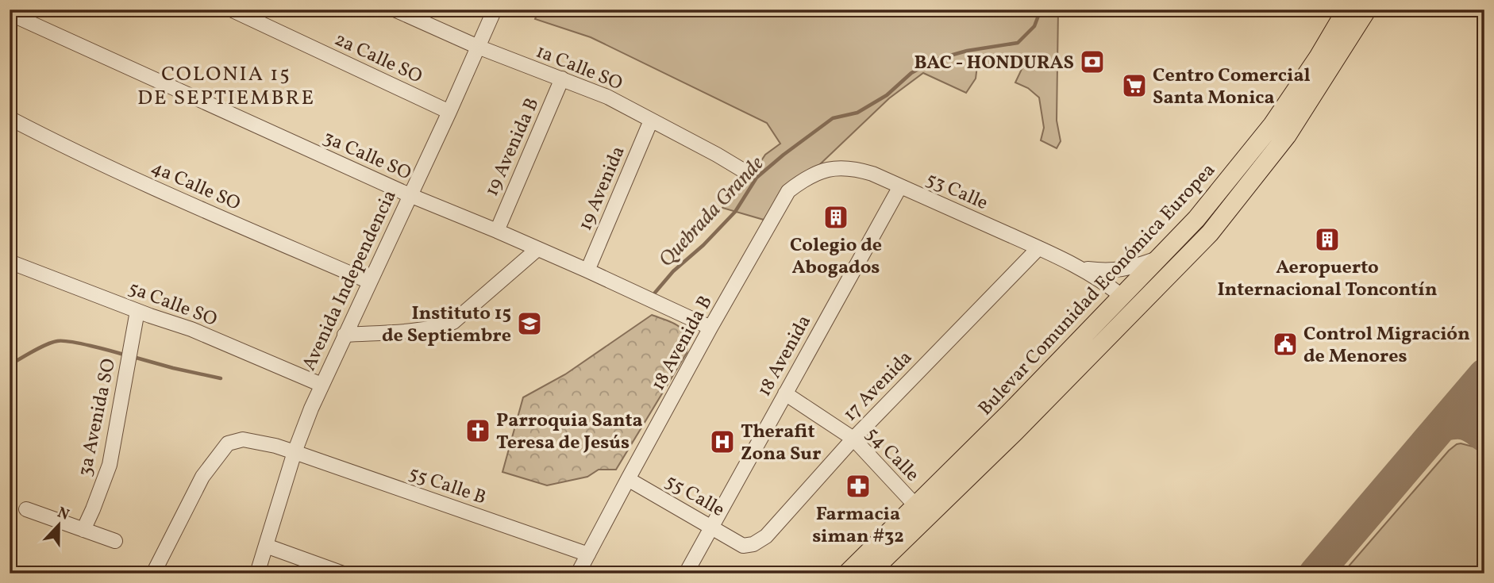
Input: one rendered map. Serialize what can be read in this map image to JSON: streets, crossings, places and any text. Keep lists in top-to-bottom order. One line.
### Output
{"streets":{"main road":["Bulevar Comunidad Económica Europea"],"street":["2a Calle SO","1a Calle SO","19 Avenida B","3a Calle SO","4a Calle SO","19 Avenida","53 Calle","Avenida Independencia","5a Calle SO","18 Avenida B","18 Avenida","17 Avenida","3a Avenida SO","54 Calle","55 Calle B","55 Calle"]},"crossings":[["2a Calle SO","Avenida Independencia"],["1a Calle SO","19 Avenida B"],["1a Calle SO","19 Avenida"],["1a Calle SO","Avenida Independencia"],["19 Avenida B","3a Calle SO"],["3a Calle SO","19 Avenida"],["3a Calle SO","Avenida Independencia"],["3a Calle SO","18 Avenida B"],["4a Calle SO","Avenida Independencia"],["53 Calle","Bulevar Comunidad Económica Europea"],["53 Calle","18 Avenida B"],["53 Calle","18 Avenida"],["53 Calle","17 Avenida"],["Avenida Independencia","5a Calle SO"],["Avenida Independencia","55 Calle B"],["Bulevar Comunidad Económica Europea","54 Calle"],["5a Calle SO","3a Avenida SO"],["18 Avenida B","55 Calle B"],["18 Avenida B","55 Calle"],["18 Avenida","54 Calle"],["18 Avenida","55 Calle"],["17 Avenida","54 Calle"],["17 Avenida","55 Calle"]],"districts":["COLONIA 15 DE SEPTIEMBRE"],"water":["Quebrada Grande"],"places":{"bank":["BAC - HONDURAS"],"supermarket":["Centro Comercial Santa Monica"],"building":["Colegio de Abogados","Aeropuerto Internacional Toncontín"],"school or university":["Instituto 15 de Septiembre"],"public building":["Control Migración de Menores"],"church":["Parroquia Santa Teresa de Jesús"],"hospital":["Therafit Zona Sur"],"pharmacy":["Farmacia siman #32"]},"north":"top"}
